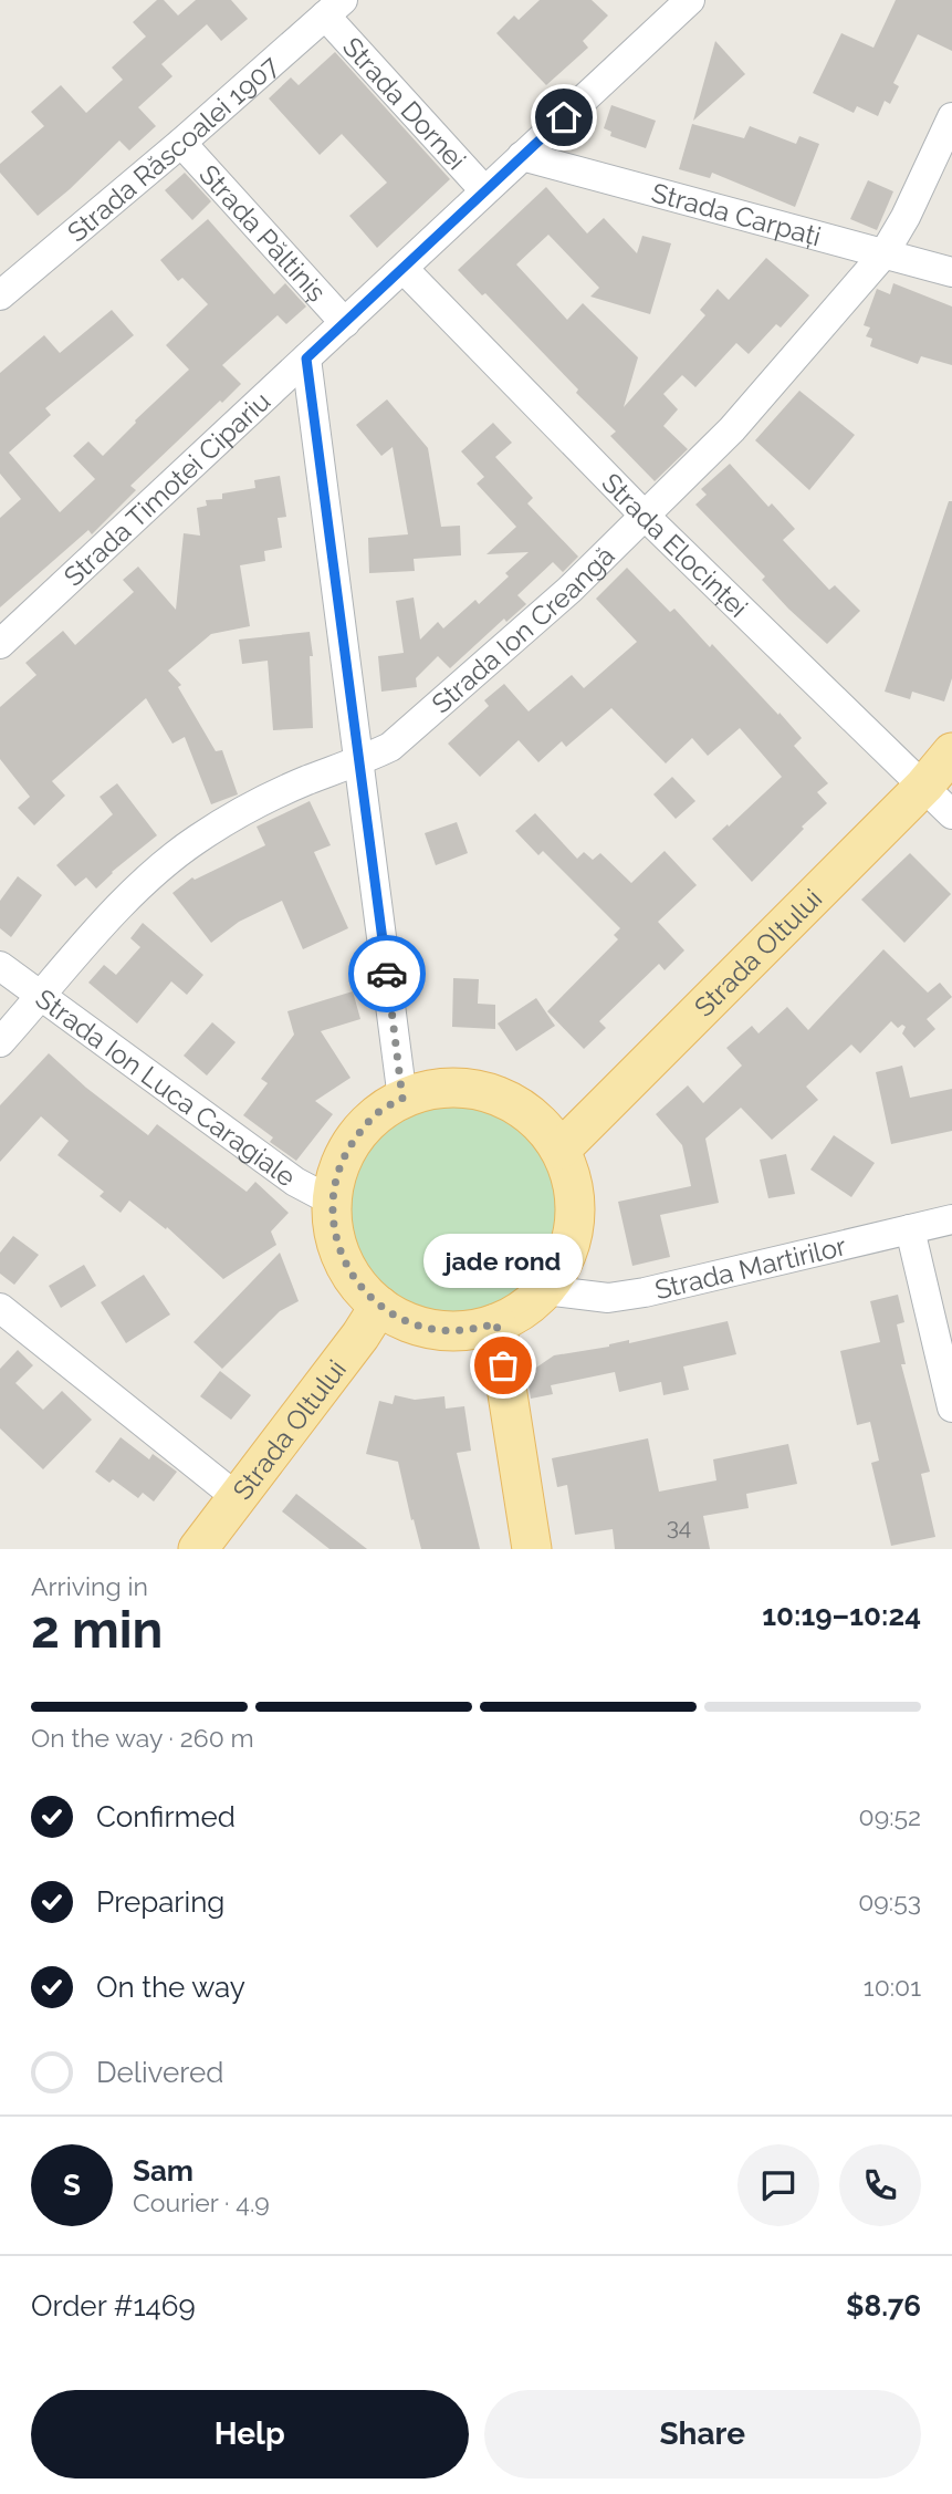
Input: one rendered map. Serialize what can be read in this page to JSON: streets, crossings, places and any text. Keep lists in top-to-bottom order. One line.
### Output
{"streets":{"main road":["Strada Oltului"],"street":["Strada Dornei","Strada Răscoalei 1907","Strada Carpați","Strada Păltiniș","Strada Timotei Cipariu","Strada Elocinței","Strada Ion Creangă","Strada Ion Luca Caragiale","Strada Martirilor"]},"crossings":[["Strada Dornei","Strada Răscoalei 1907"],["Strada Dornei","Strada Timotei Cipariu"],["Strada Răscoalei 1907","Strada Păltiniș"],["Strada Carpați","Strada Timotei Cipariu"],["Strada Carpați","Strada Ion Creangă"],["Strada Păltiniș","Strada Timotei Cipariu"],["Strada Timotei Cipariu","Strada Elocinței"],["Strada Elocinței","Strada Ion Creangă"],["Strada Elocinței","Strada Oltului"],["Strada Ion Creangă","Strada Ion Luca Caragiale"],["Strada Oltului","Strada Ion Luca Caragiale"],["Strada Oltului","Strada Martirilor"],["Strada Ion Luca Caragiale","Strada Martirilor"]],"places":["jade rond"],"house_numbers":["34"],"page":{"bubble":"jade rond","heading":["2 min","Arriving in","10:19–10:24"],"panel":["Sam","Courier · 4.9","Order #1469","$8.76"],"bar":"On the way · 260 m","list":[["Confirmed","09:52"],["Preparing","09:53"],["On the way","10:01"],"Delivered"],"round":"S","buttons":["Help","Share"]}}
